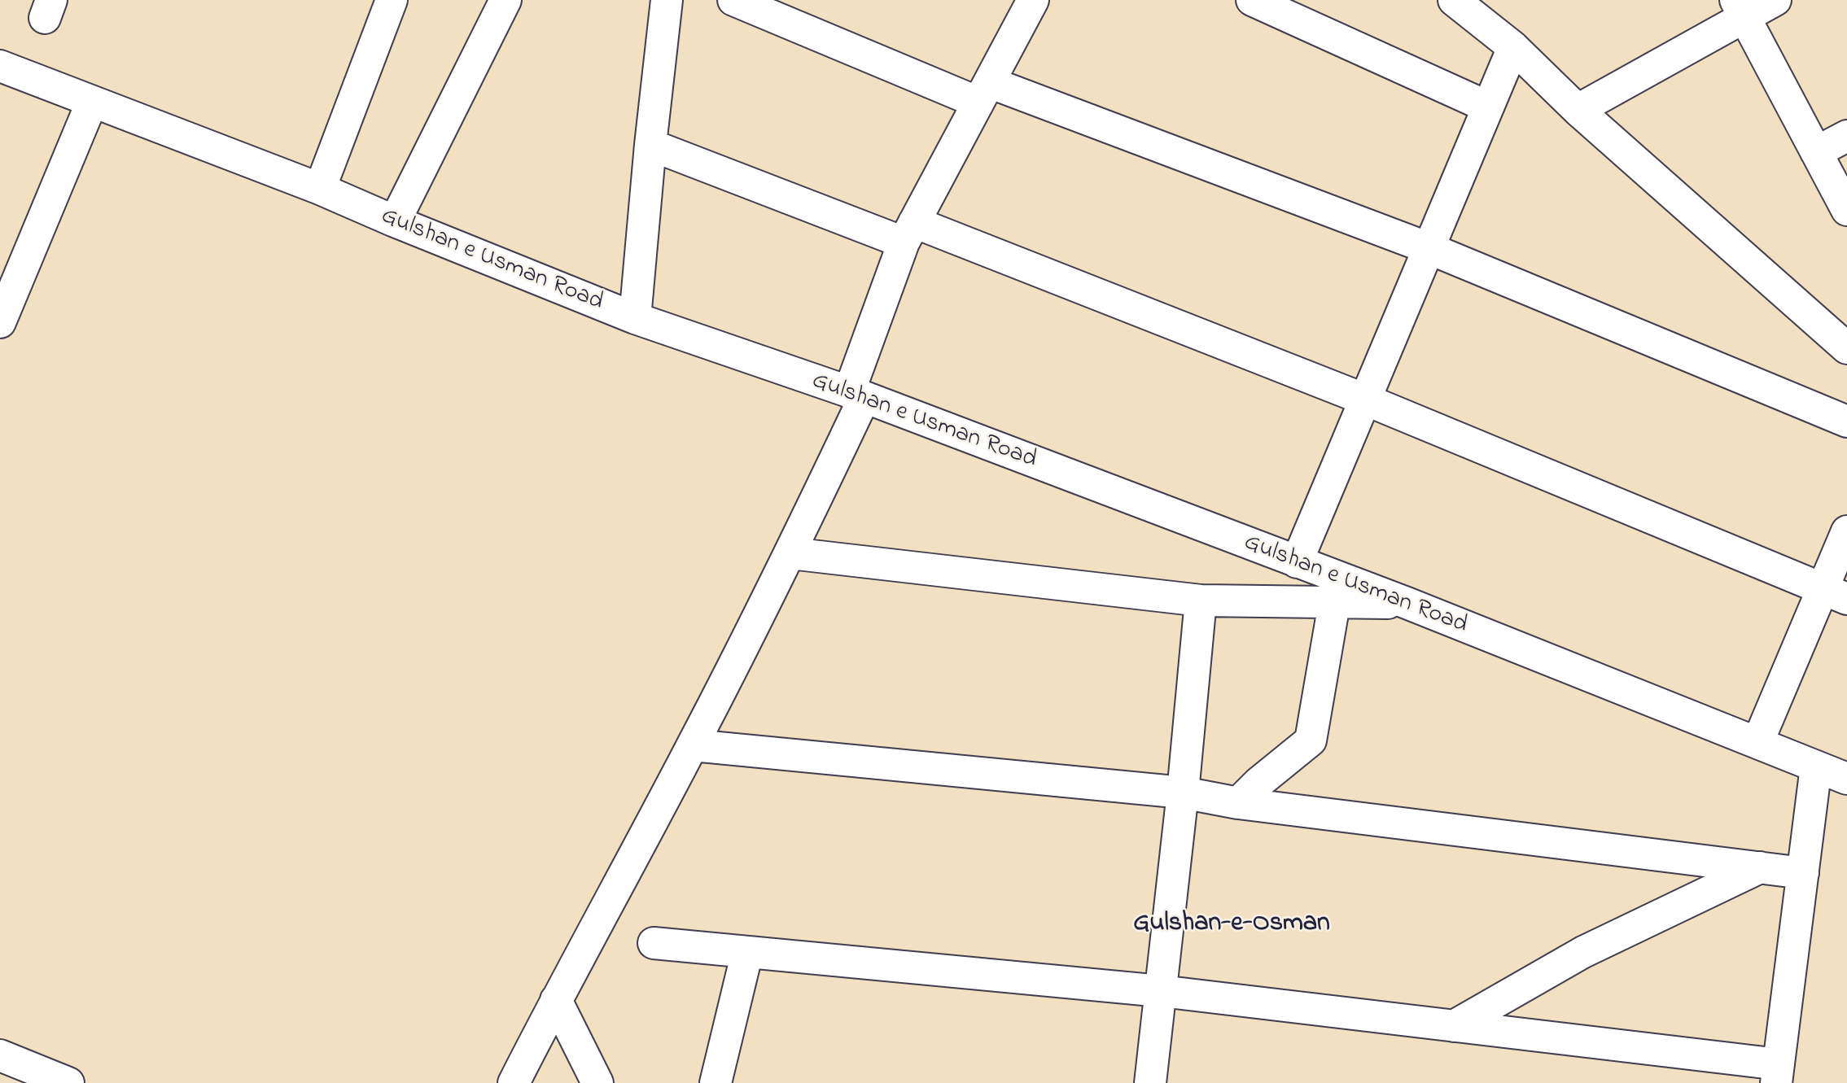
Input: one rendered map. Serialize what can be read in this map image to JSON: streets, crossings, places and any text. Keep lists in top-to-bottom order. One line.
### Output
{"streets":{"street":["Gulshan e Usman Road"]},"districts":["Gulshan-e-Osman"]}
